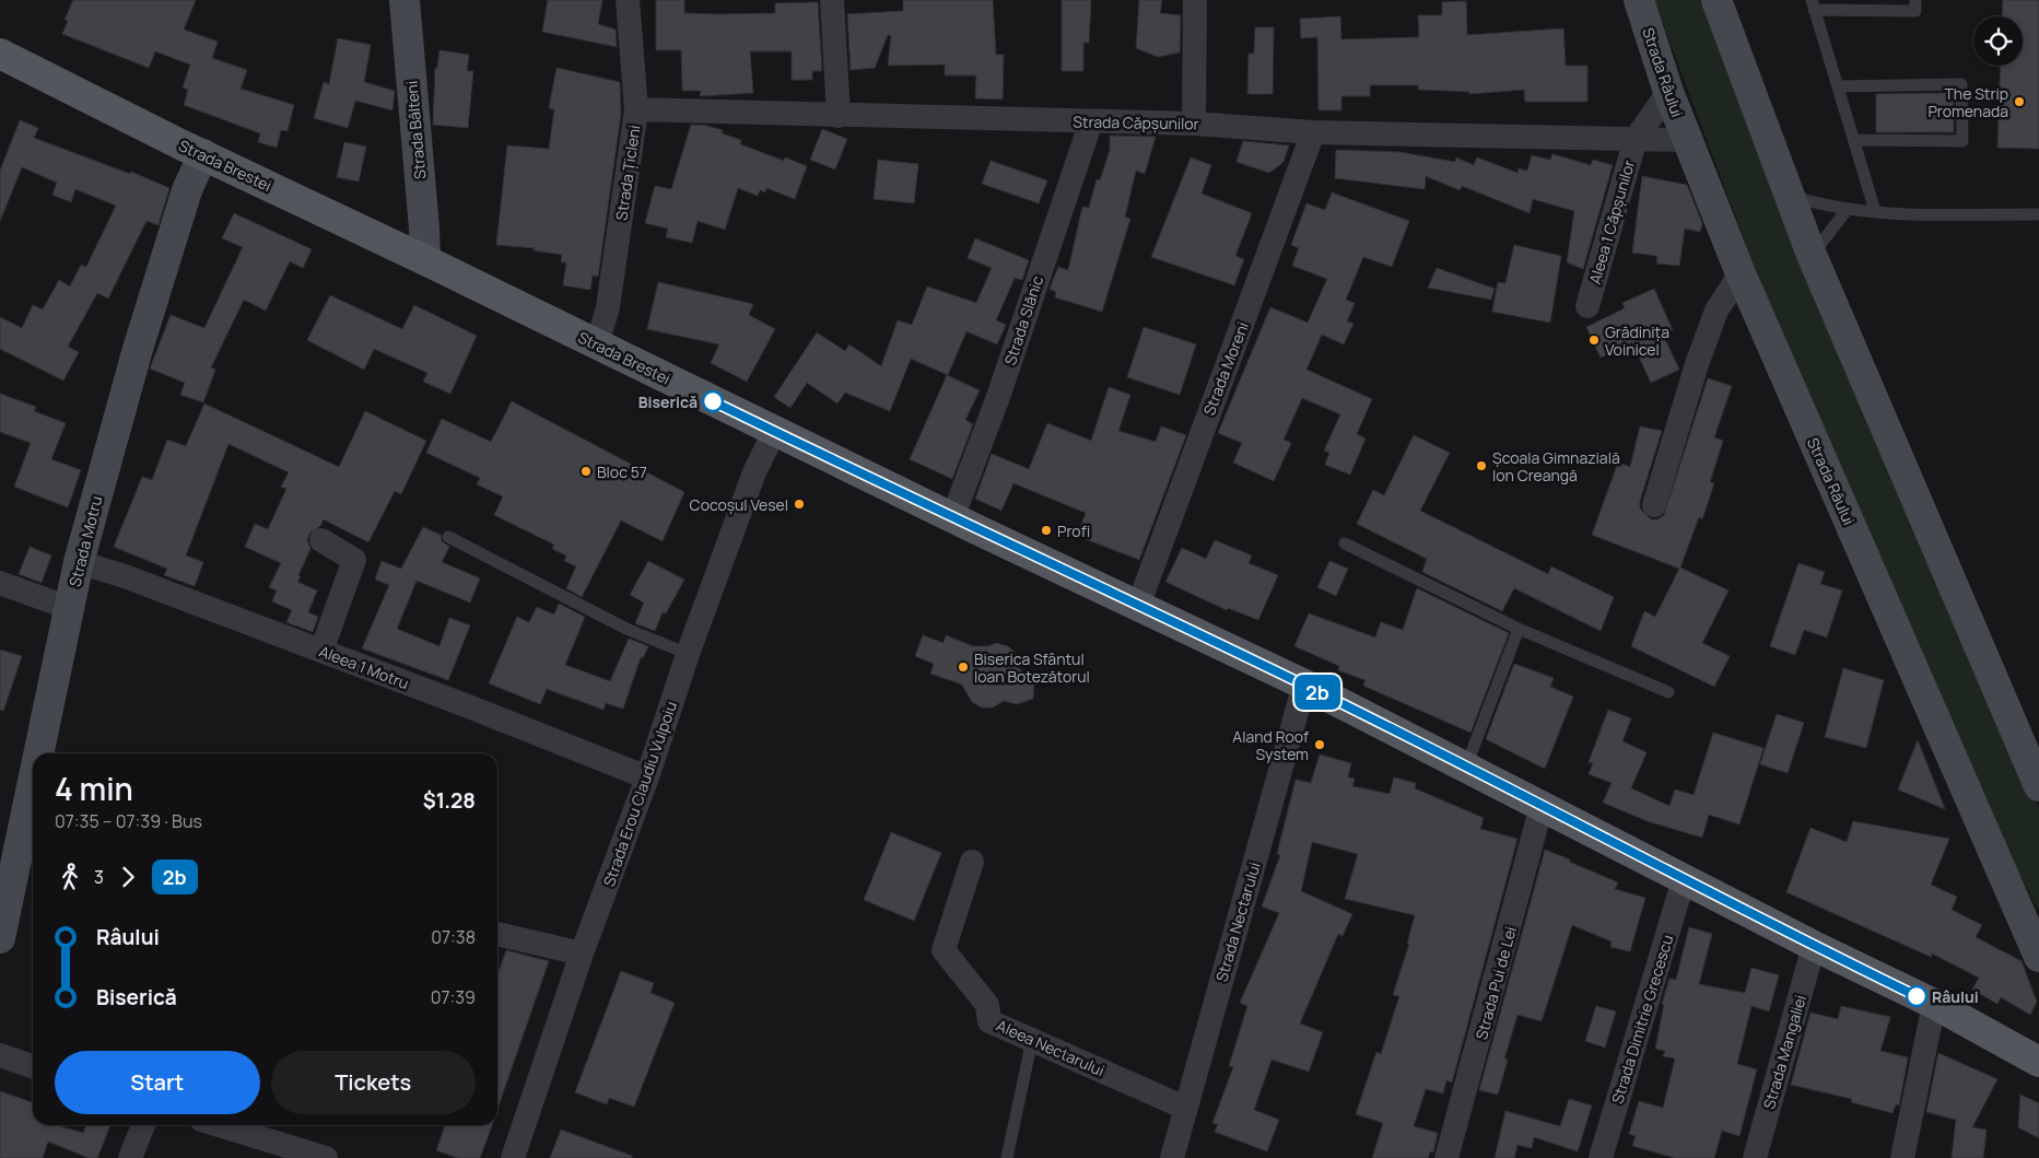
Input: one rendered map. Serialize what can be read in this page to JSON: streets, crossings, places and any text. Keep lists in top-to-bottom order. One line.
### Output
{"streets":{"main road":["Strada Râului","Strada Bâlteni","Strada Brestei","Strada Motru"],"street":["Strada Căpșunilor","Strada Țicleni","Aleea 1 Căpșunilor","Strada Slănic","Strada Moreni","Aleea 1 Motru","Strada Erou Claudiu Vulpoiu","Strada Nectarului","Strada Pui de Lei","Strada Dimitrie Grecescu","Aleea Nectarului","Strada Mangaliei"]},"crossings":[["Strada Râului","Strada Căpșunilor"],["Strada Căpșunilor","Strada Țicleni"],["Strada Căpșunilor","Aleea 1 Căpșunilor"],["Strada Căpșunilor","Strada Slănic"],["Strada Căpșunilor","Strada Moreni"],["Strada Bâlteni","Strada Brestei"],["Strada Brestei","Strada Țicleni"],["Strada Brestei","Strada Slănic"],["Strada Brestei","Strada Moreni"],["Strada Brestei","Strada Motru"],["Strada Brestei","Strada Erou Claudiu Vulpoiu"],["Strada Brestei","Strada Nectarului"],["Strada Brestei","Strada Pui de Lei"],["Strada Brestei","Strada Dimitrie Grecescu"],["Strada Brestei","Strada Mangaliei"],["Strada Motru","Aleea 1 Motru"],["Aleea 1 Motru","Strada Erou Claudiu Vulpoiu"],["Strada Nectarului","Aleea Nectarului"]],"places":["The Strip Promenada","Grădinița Voinicel","Biserică","Școala Gimnazială Ion Creangă","Bloc 57","Cocoșul Vesel","Profi","Biserica Sfântul Ioan Botezătorul","Aland Roof System","Râului"],"lines":["bus line 2b"],"page":{"on_map":"2b","heading":["4 min","07:35 – 07:39 · Bus","$1.28"],"legs":["3","2b"],"list":[{"name":"Râului","value":"07:38"},{"name":"Biserică","value":"07:39"}],"buttons":["Start","Tickets"]}}
